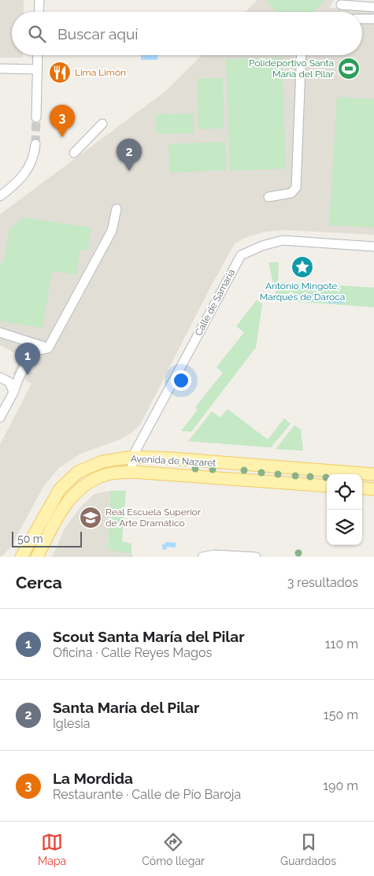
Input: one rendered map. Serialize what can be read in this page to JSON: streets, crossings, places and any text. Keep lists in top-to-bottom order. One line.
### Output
{"streets":{"main road":["Avenida de Nazaret"],"street":["Calle de Samaria"]},"crossings":[["Calle de Samaria","Avenida de Nazaret"]],"places":{"sports":["Polideportivo Santa María del Pilar"],"restaurant":["Lima Limón"],"place":["Antonio Mingote, Marqués de Daroca"],"school or university":["Real Escuela Superior de Arte Dramático"]},"scale_bar":"50 m","page":{"search":"Buscar aquí","pins":["3","2","1"],"scale":"50 m","heading":["Cerca","3 resultados"],"list":[{"mark":"1","name":"Scout Santa María del Pilar","note":"Oficina · Calle Reyes Magos","value":"110 m"},{"mark":"2","name":"Santa María del Pilar","note":"Iglesia","value":"150 m"},{"mark":"3","name":"La Mordida","note":"Restaurante · Calle de Pío Baroja","value":"190 m"}],"nav":["Mapa","Cómo llegar","Guardados"]}}
